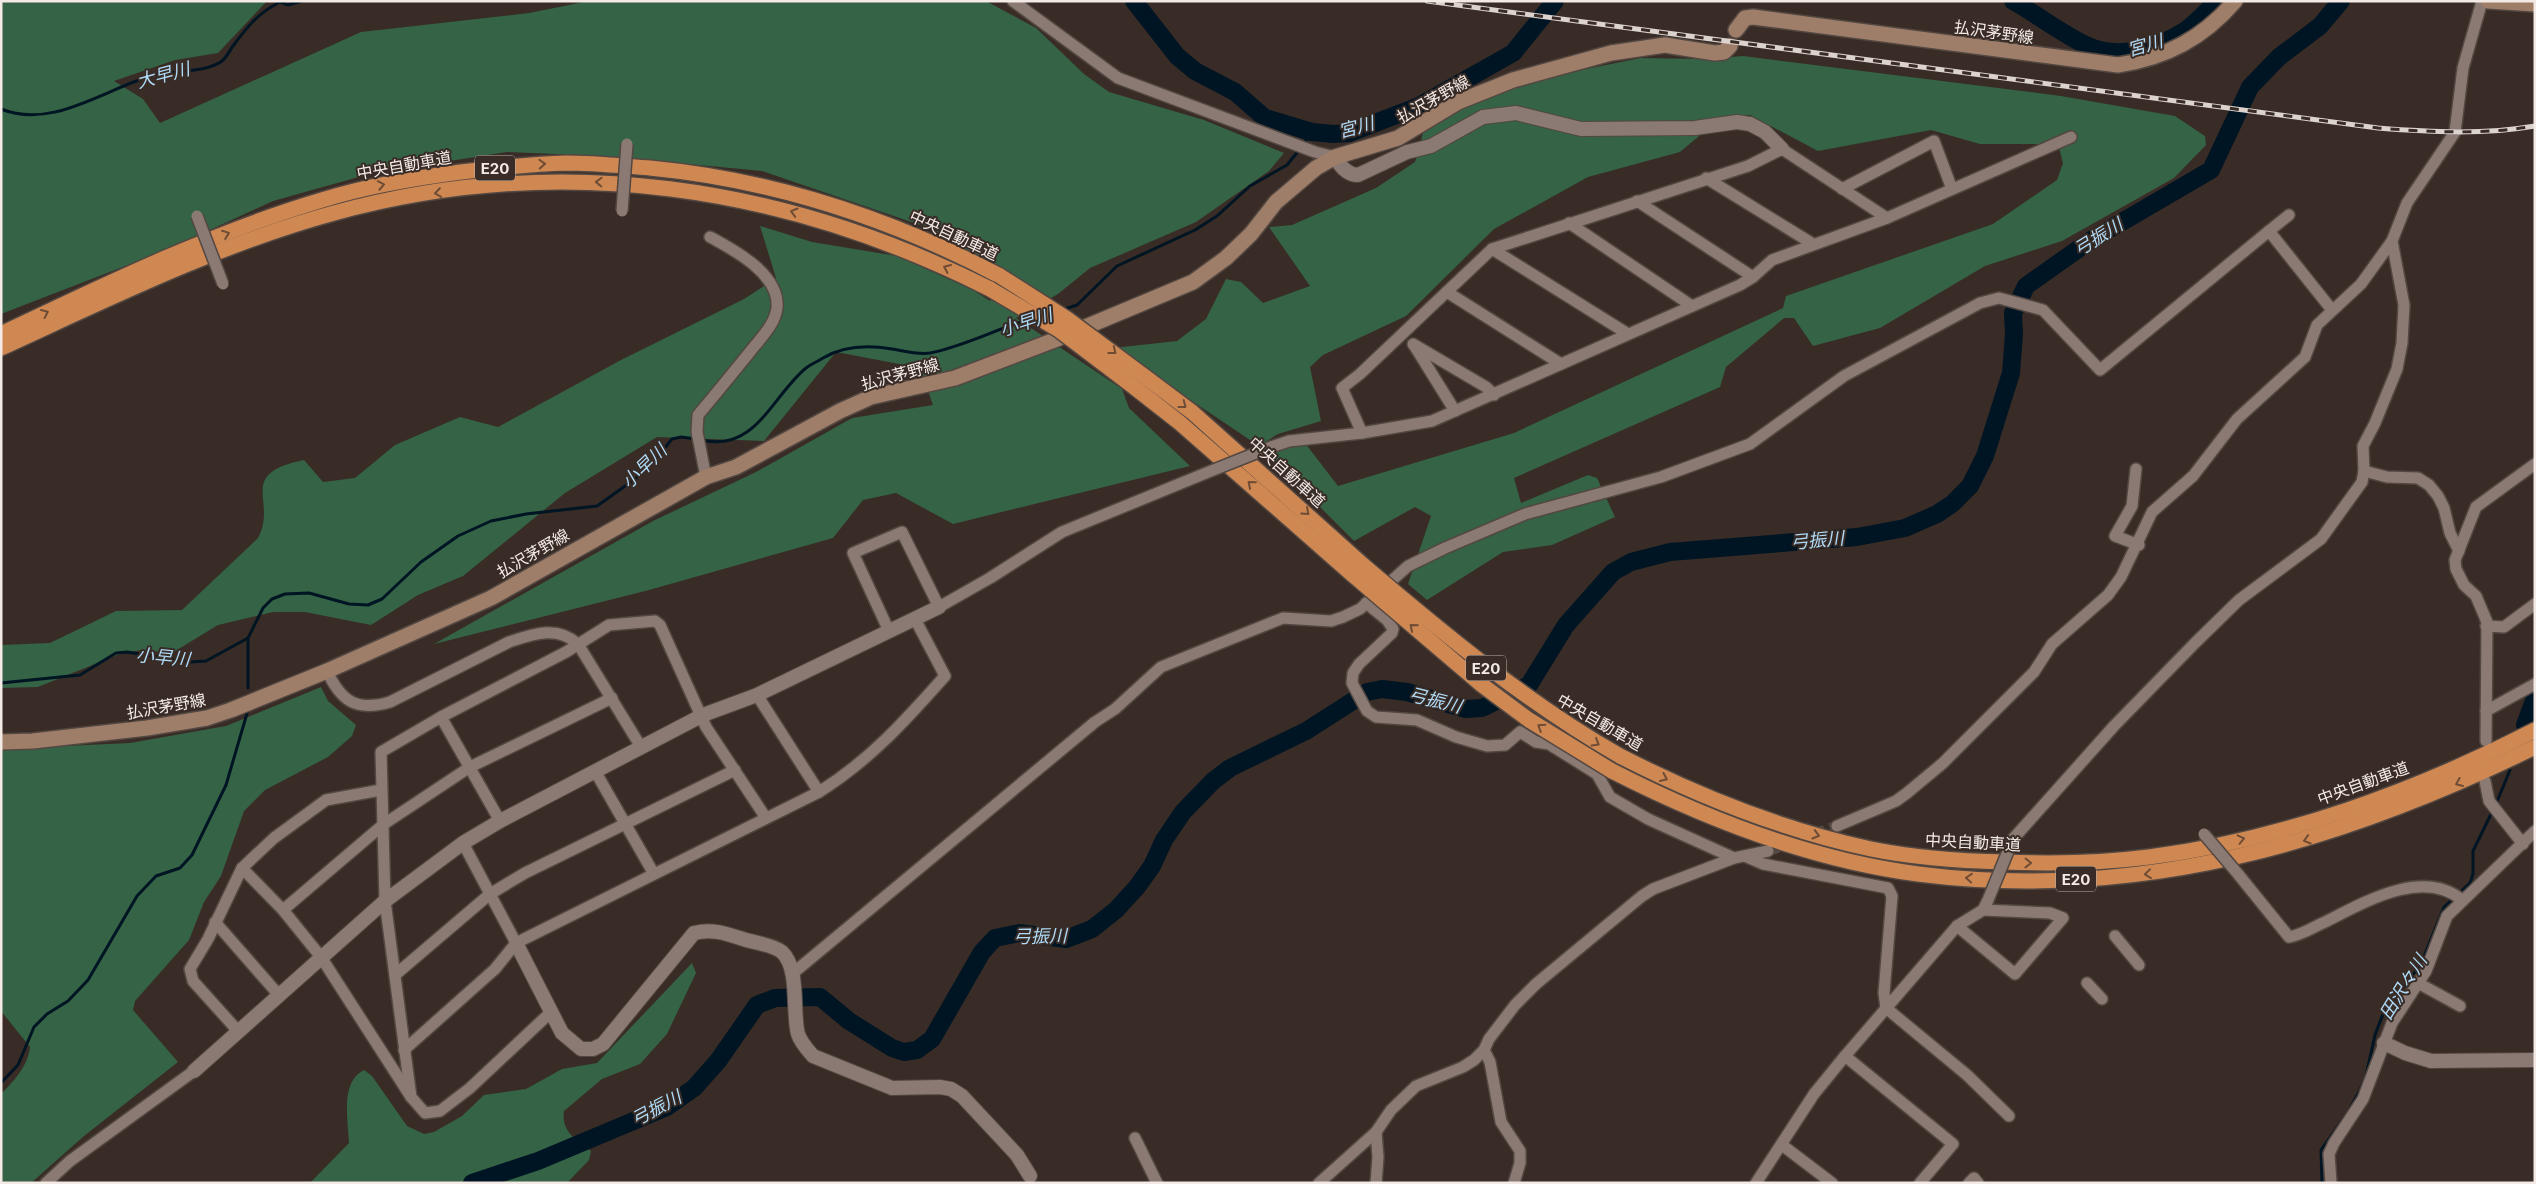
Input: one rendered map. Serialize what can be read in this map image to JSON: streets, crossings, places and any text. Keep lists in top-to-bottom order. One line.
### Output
{"streets":{"highway":["中央自動車道","E20"],"main road":["払沢茅野線"]},"water":["宮川","大早川","弓振川","小早川","田沢々川"]}
